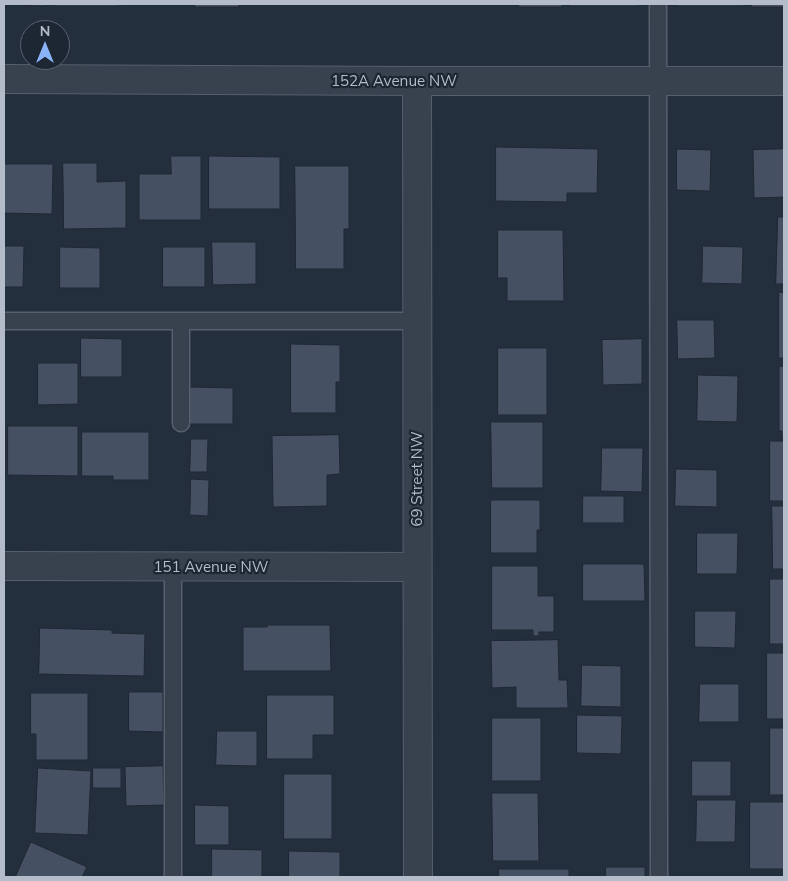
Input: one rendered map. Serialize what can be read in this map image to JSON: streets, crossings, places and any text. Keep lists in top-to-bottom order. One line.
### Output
{"streets":{"street":["152A Avenue NW","69 Street NW","151 Avenue NW"]},"crossings":[["152A Avenue NW","69 Street NW"],["69 Street NW","151 Avenue NW"]],"north":"top"}
